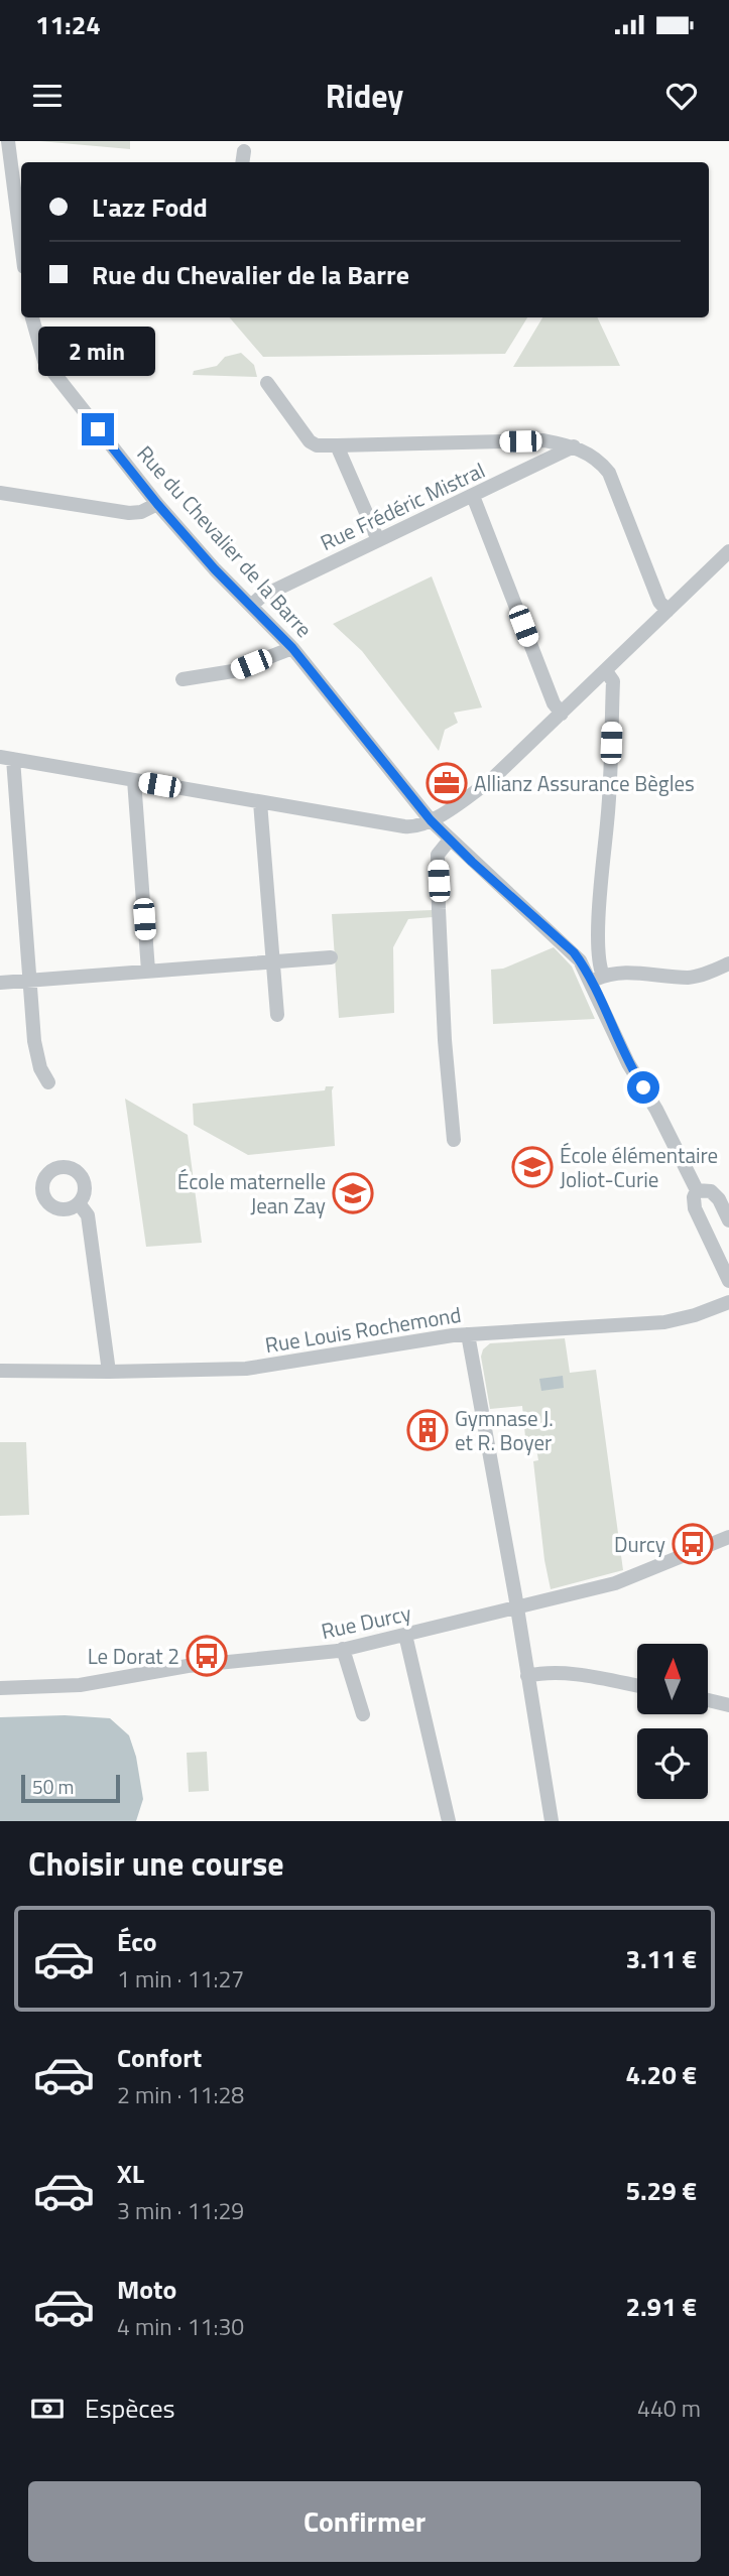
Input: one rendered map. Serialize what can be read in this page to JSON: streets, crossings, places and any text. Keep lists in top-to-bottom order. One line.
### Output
{"streets":{"street":["Rue Frédéric Mistral","Rue du Chevalier de la Barre","Rue Louis Rochemond","Rue Durcy"]},"crossings":[["Rue Frédéric Mistral","Rue du Chevalier de la Barre"]],"places":{"office":["Allianz Assurance Bègles"],"school or university":["École élémentaire Joliot-Curie","École maternelle Jean Zay"],"building":["Gymnase J. et R. Boyer"],"bus stop":["Durcy","Le Dorat 2"]},"scale_bar":"50 m","north":"top","page":{"status":"11:24","header":"Ridey","banner":["L'azz Fodd","Rue du Chevalier de la Barre"],"bubble":"2 min","scale":"50 m","heading":"Choisir une course","list":[{"name":"Éco","note":"1 min · 11:27","value":"3.11 €"},{"name":"Confort","note":"2 min · 11:28","value":"4.20 €"},{"name":"XL","note":"3 min · 11:29","value":"5.29 €"},{"name":"Moto","note":"4 min · 11:30","value":"2.91 €"}],"pay":["Espèces","440 m"],"buttons":"Confirmer"}}
